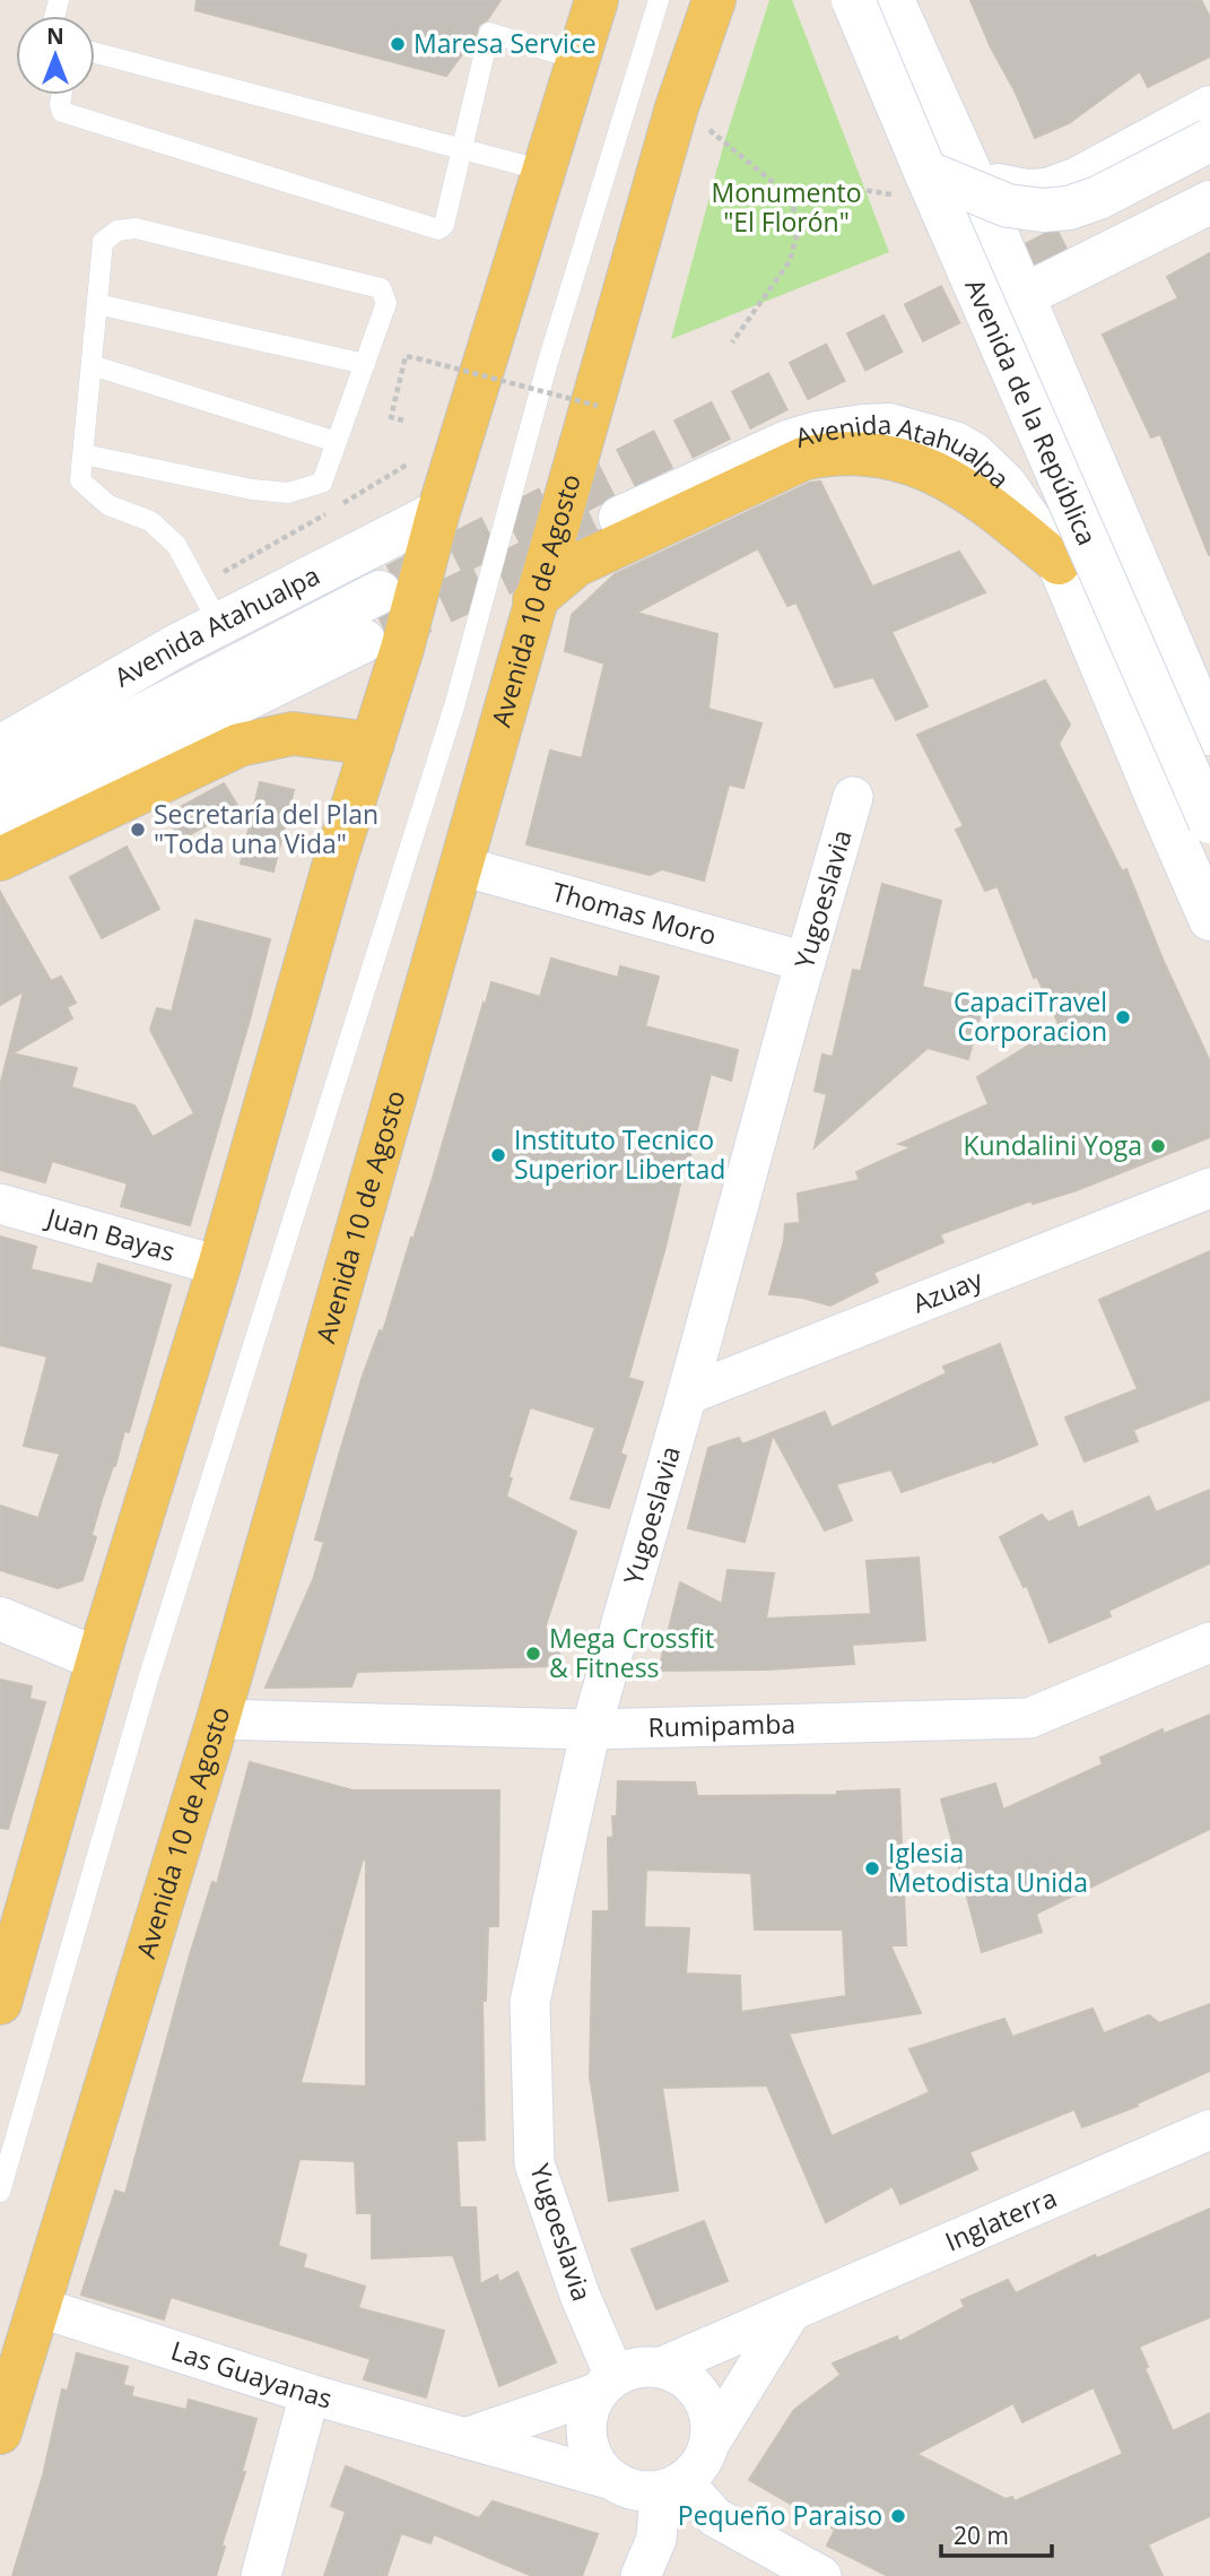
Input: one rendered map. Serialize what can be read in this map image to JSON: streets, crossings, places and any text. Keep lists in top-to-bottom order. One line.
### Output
{"streets":{"main road":["Avenida de la República","Avenida Atahualpa","Avenida 10 de Agosto"],"street":["Yugoeslavia","Thomas Moro","Juan Bayas","Azuay","Rumipamba","Inglaterra","Las Guayanas"]},"crossings":[["Avenida 10 de Agosto","Thomas Moro"],["Avenida 10 de Agosto","Rumipamba"],["Avenida 10 de Agosto","Las Guayanas"],["Yugoeslavia","Thomas Moro"],["Yugoeslavia","Azuay"],["Yugoeslavia","Rumipamba"],["Yugoeslavia","Inglaterra"],["Yugoeslavia","Las Guayanas"],["Inglaterra","Las Guayanas"]],"parks":["Monumento \"El Florón\""],"places":["Maresa Service","Secretaría del Plan \"Toda una Vida\"","CapaciTravel Corporacion","Kundalini Yoga","Instituto Tecnico Superior Libertad","Mega Crossfit & Fitness","Iglesia Metodista Unida","Pequeño Paraiso"],"scale_bar":"20 m","north":"top"}
